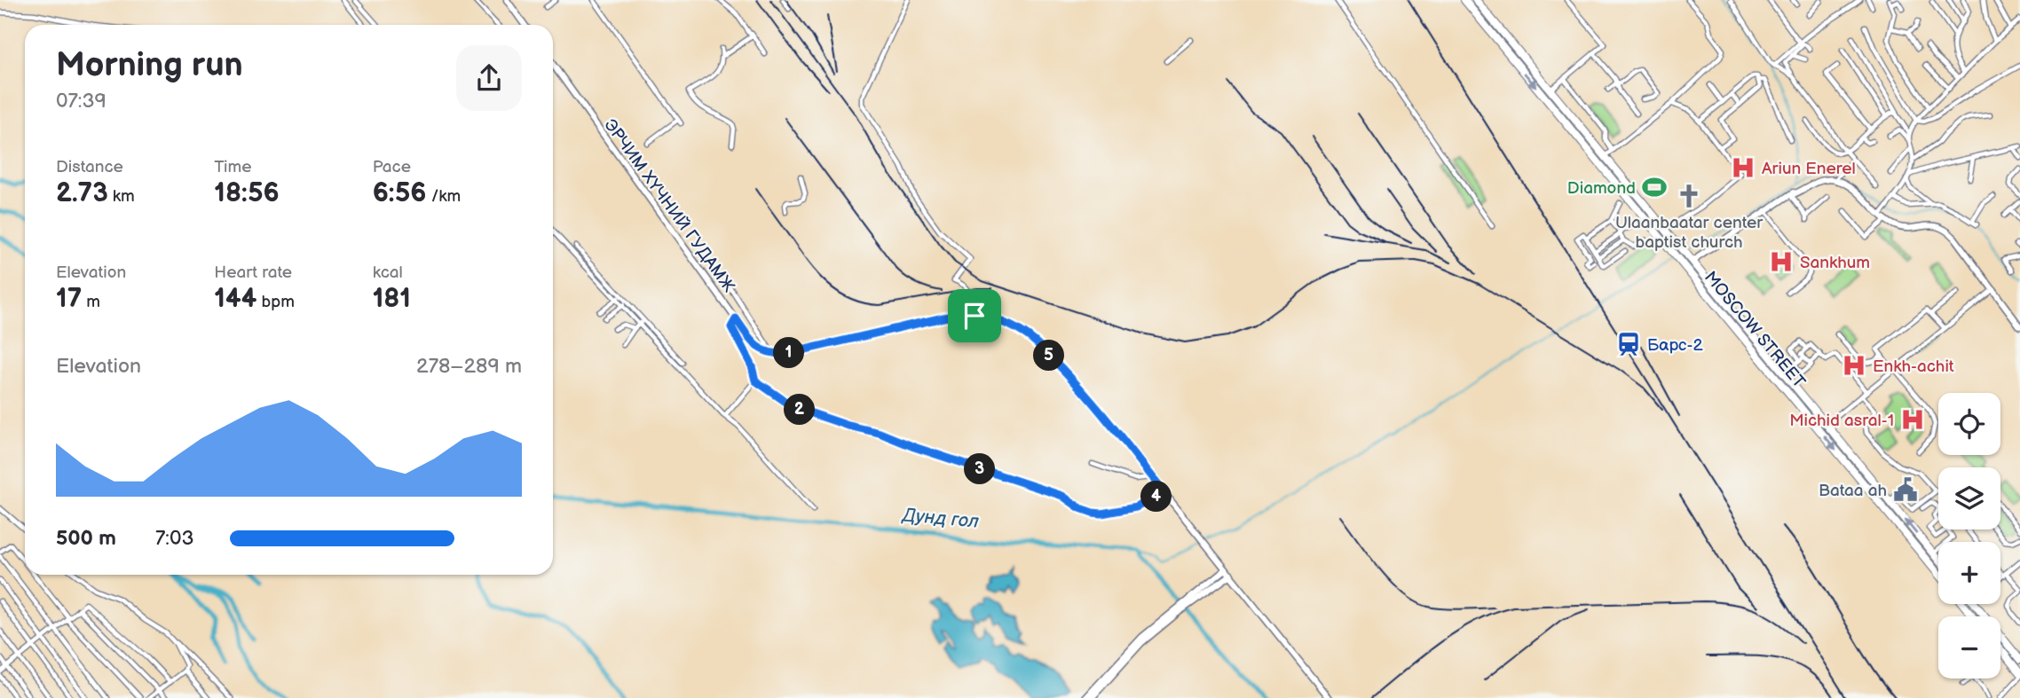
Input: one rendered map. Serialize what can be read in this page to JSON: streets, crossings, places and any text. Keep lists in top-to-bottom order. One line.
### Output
{"streets":{"highway":["MOSCOW STREET"],"main road":["ЭРЧИМ ХҮЧНИЙ ГУДАМЖ"]},"water":["Дунд гол"],"places":{"hospital":["Ariun Enerel","Sankhum","Enkh-achit","Michid asral-1"],"sports":["Diamond"],"church":["Ulaanbaatar center baptist church"],"station":["Барс-2"],"public building":["Bataa ah"]},"page":{"heading":["Morning run","07:39"],"stats":[["Distance","2.73 km"],["Time","18:56"],["Pace","6:56 /km"],["Elevation","17 m"],["Heart rate","144 bpm"],["kcal","181"]],"pins":["1","5","2","3","4"],"chart":["Elevation","278–289 m"],"map_buttons":["+","−"],"list":[{"name":"500 m","note":"7:03"}]}}
